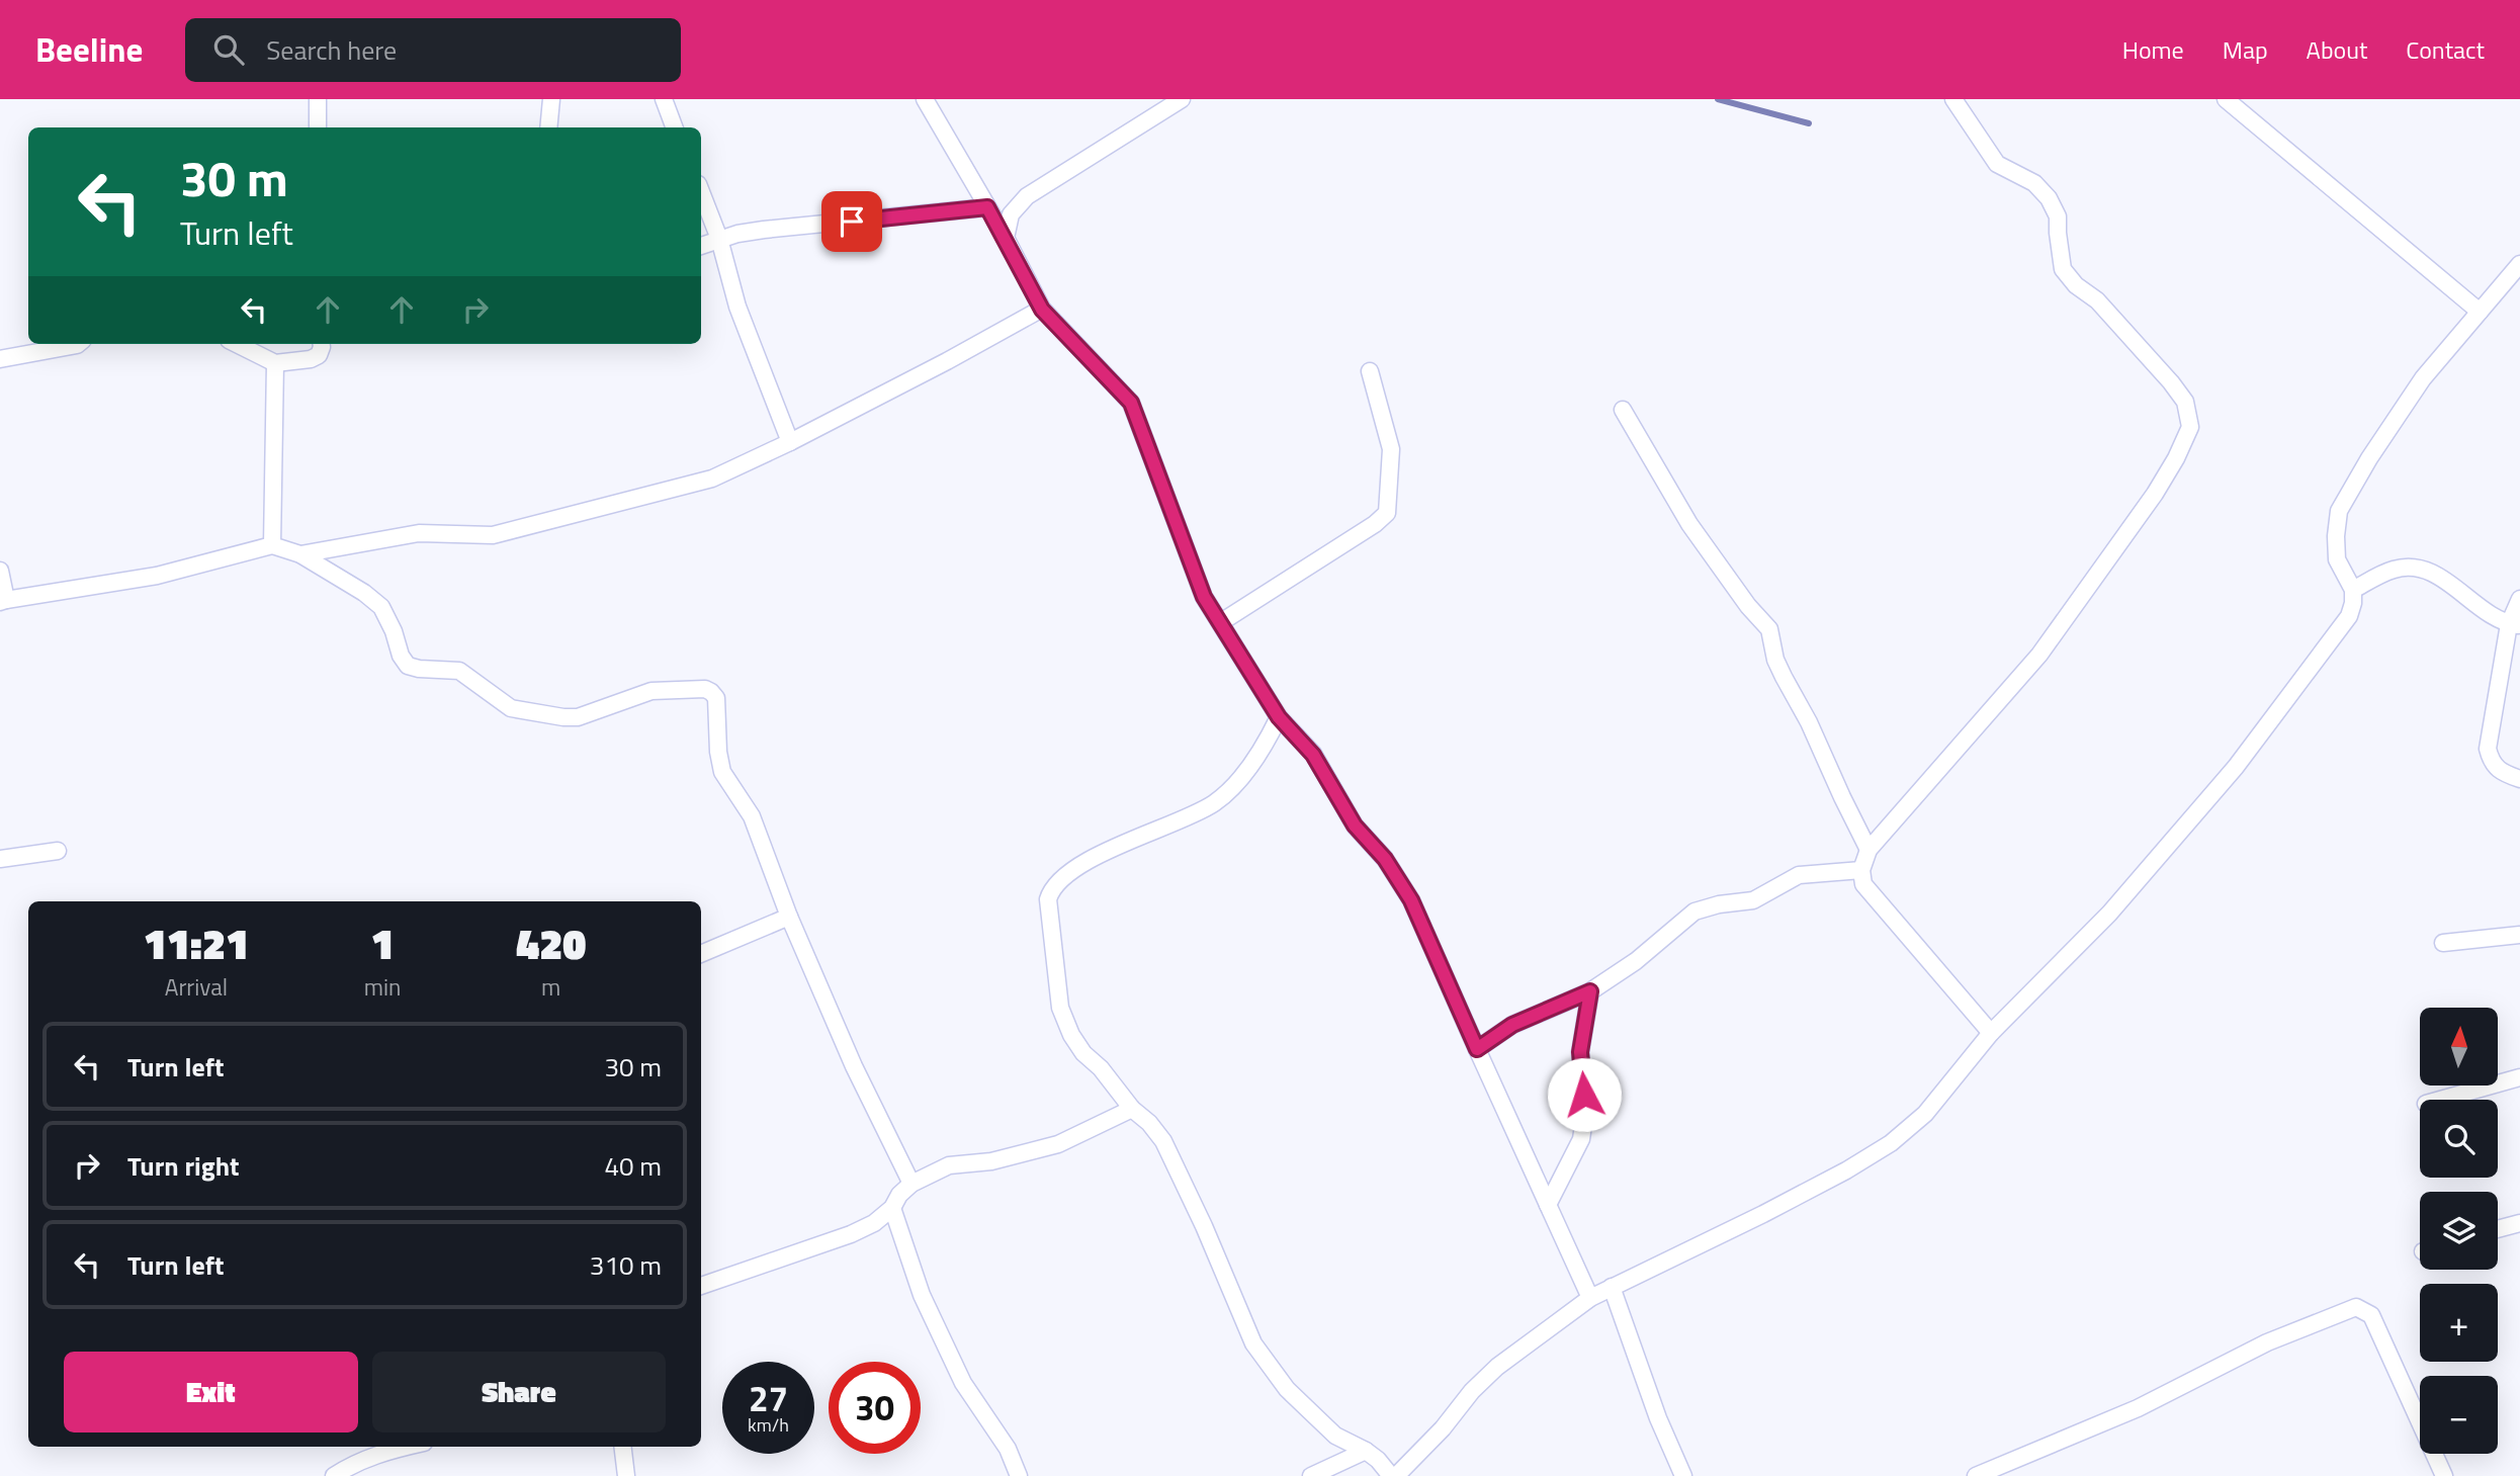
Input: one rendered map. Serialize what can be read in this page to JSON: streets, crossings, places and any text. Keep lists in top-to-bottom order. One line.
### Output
{"north":"top","page":{"header":"Beeline","search":"Search here","nav":["Home","Map","About","Contact"],"turn":["30 m","Turn left"],"eta":["11:21","Arrival","1","min","420","m"],"map_buttons":["+","−"],"list":[{"name":"Turn left","value":"30 m"},{"name":"Turn right","value":"40 m"},{"name":"Turn left","value":"310 m"}],"buttons":["Exit","Share"],"speed":"27 km/h","limit":"30"}}
